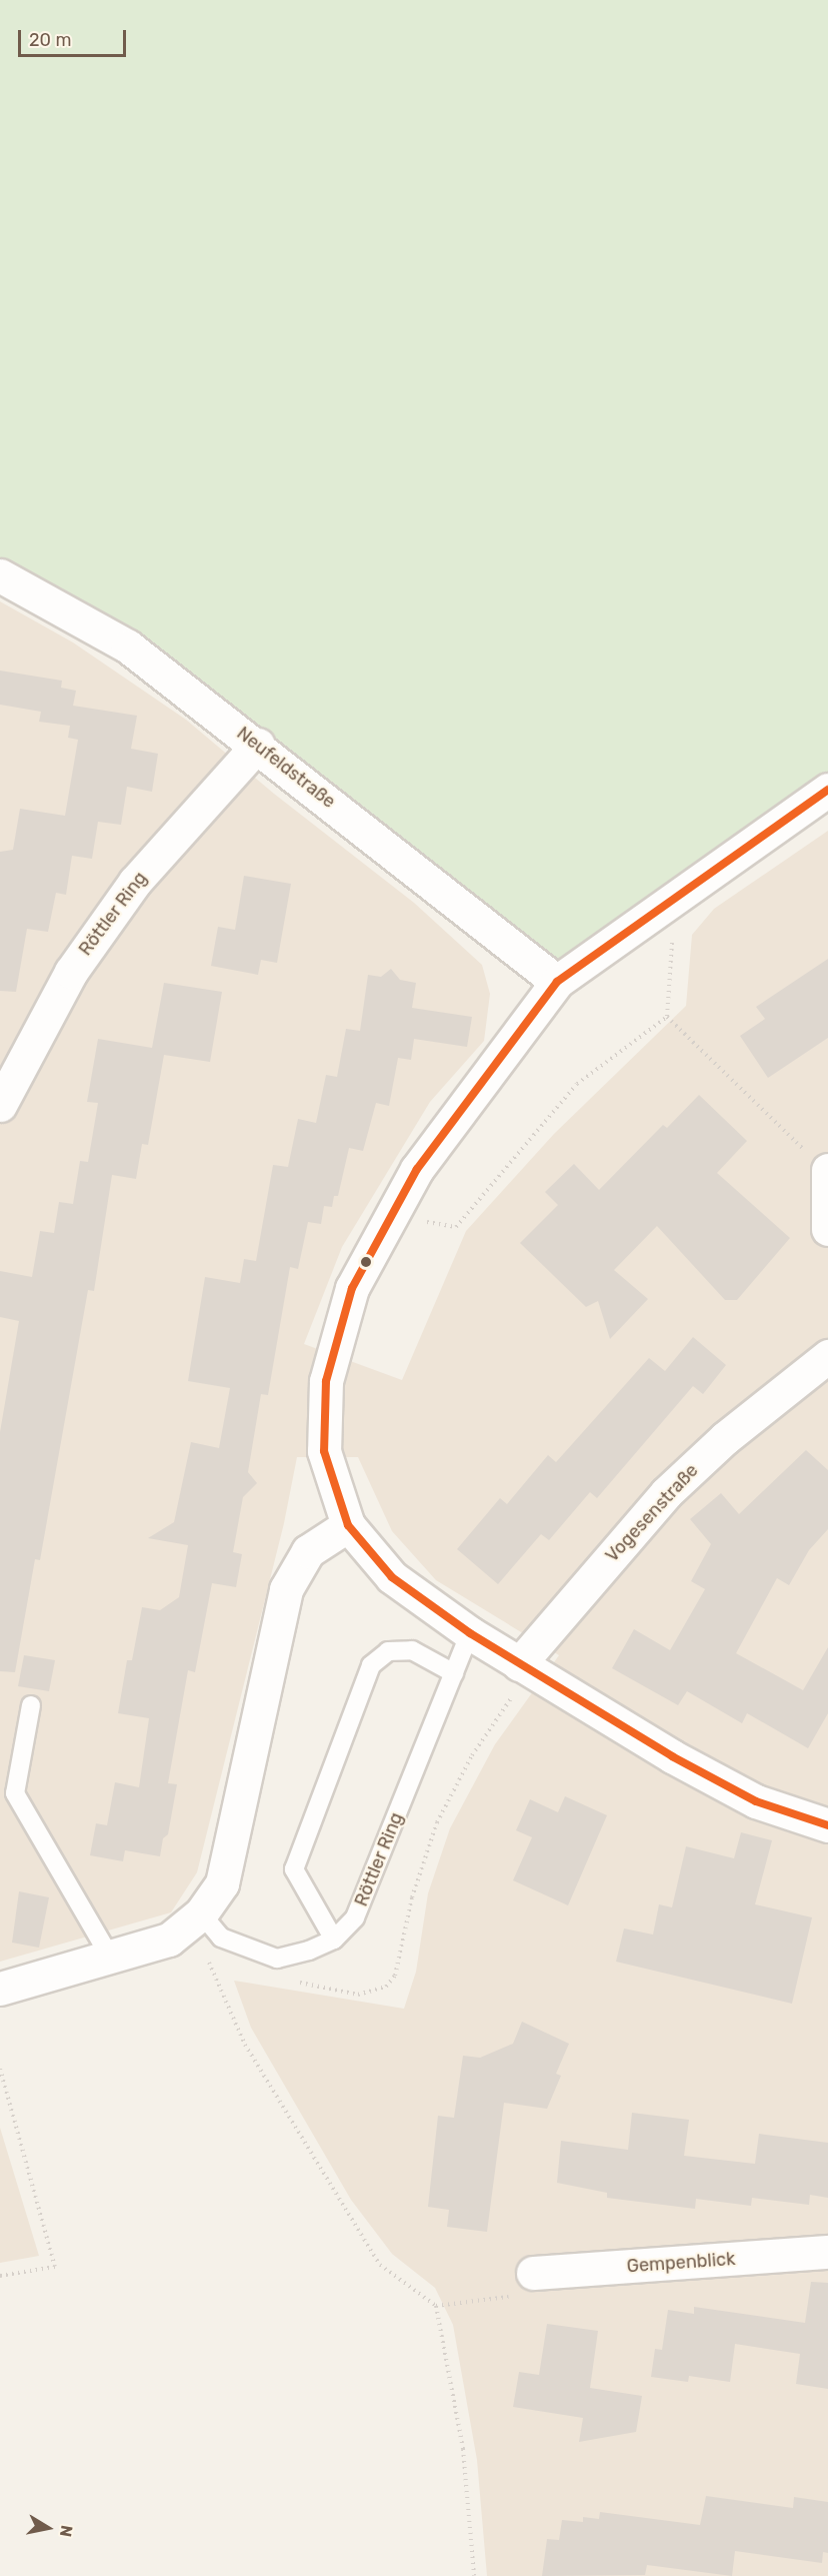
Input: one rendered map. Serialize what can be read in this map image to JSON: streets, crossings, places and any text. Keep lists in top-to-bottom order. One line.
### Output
{"streets":{"street":["Neufeldstraße","Röttler Ring","Vogesenstraße","Gempenblick"]},"crossings":[["Neufeldstraße","Röttler Ring"]],"scale_bar":"20 m","north":"right"}
